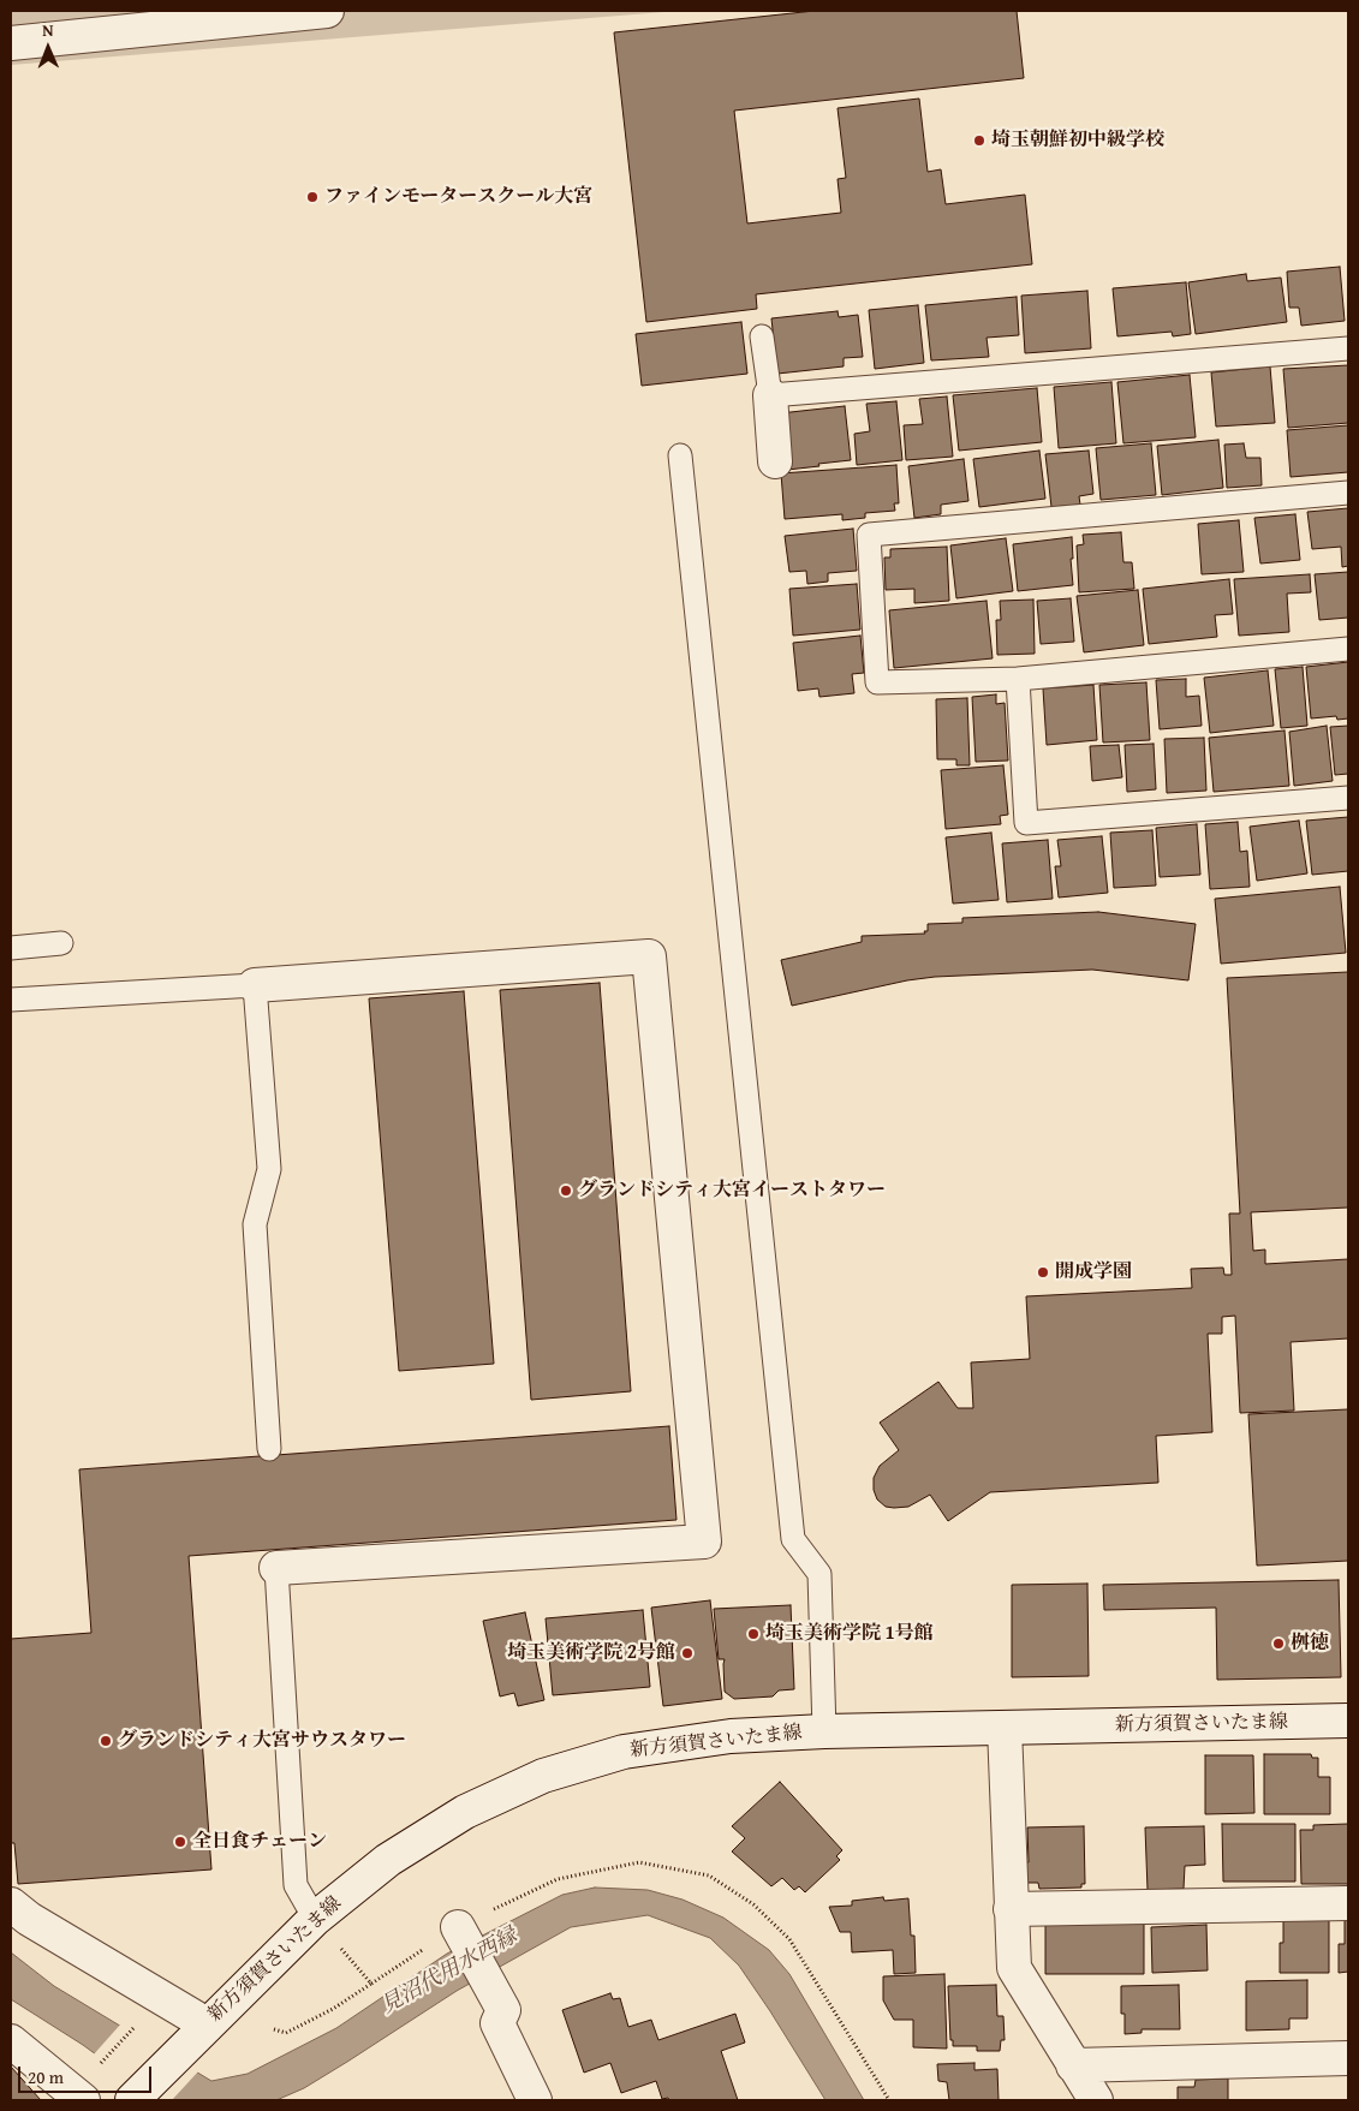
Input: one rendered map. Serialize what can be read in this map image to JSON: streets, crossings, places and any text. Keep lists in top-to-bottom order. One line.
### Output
{"streets":{"street":["新方須賀さいたま線"]},"water":["見沼代用水西縁"],"places":["埼玉朝鮮初中級学校","ファインモータースクール大宮","グランドシティ大宮イーストタワー","開成学園","埼玉美術学院 1号館","桝徳","埼玉美術学院 2号館","グランドシティ大宮サウスタワー","全日食チェーン"],"scale_bar":"20 m","north":"top"}
